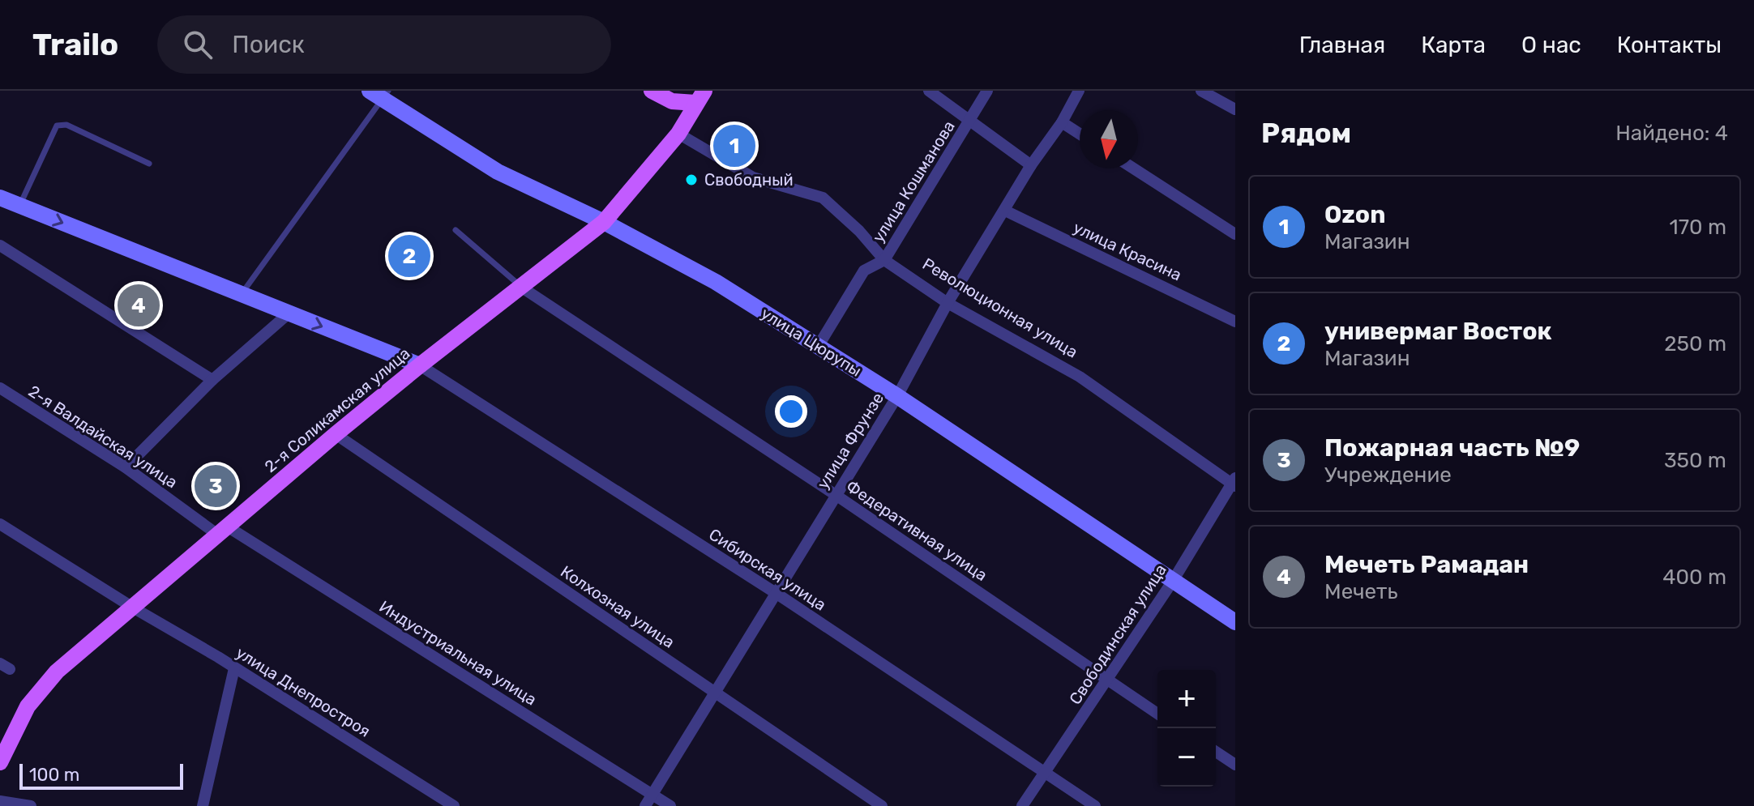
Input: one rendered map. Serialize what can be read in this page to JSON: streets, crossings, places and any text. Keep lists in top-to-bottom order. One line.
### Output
{"streets":{"main road":["2-я Соликамская улица"],"street":["улица Кошманова","улица Красина","Революционная улица","улица Цюрупы","2-я Валдайская улица","улица Фрунзе","Федеративная улица","Сибирская улица","Колхозная улица","Свободинская улица","Индустриальная улица","улица Днепростроя"]},"crossings":[["улица Кошманова","Революционная улица"],["улица Кошманова","улица Цюрупы"],["улица Красина","улица Фрунзе"],["Революционная улица","2-я Соликамская улица"],["Революционная улица","улица Фрунзе"],["Революционная улица","Свободинская улица"],["улица Цюрупы","2-я Соликамская улица"],["улица Цюрупы","улица Фрунзе"],["улица Цюрупы","Свободинская улица"],["2-я Соликамская улица","2-я Валдайская улица"],["2-я Соликамская улица","Федеративная улица"],["2-я Соликамская улица","Сибирская улица"],["2-я Соликамская улица","Колхозная улица"],["2-я Соликамская улица","Индустриальная улица"],["2-я Соликамская улица","улица Днепростроя"],["2-я Валдайская улица","Индустриальная улица"],["улица Фрунзе","Федеративная улица"],["улица Фрунзе","Сибирская улица"],["улица Фрунзе","Колхозная улица"],["улица Фрунзе","Индустриальная улица"],["Федеративная улица","Свободинская улица"],["Сибирская улица","Свободинская улица"]],"places":["Свободный"],"scale_bar":"100 m","north":"bottom","page":{"header":"Trailo","search":"Поиск","nav":["Главная","Карта","О нас","Контакты"],"heading":["Рядом","Найдено: 4"],"pins":["1","2","4","3"],"list":[{"mark":"1","name":"Ozon","note":"Магазин","value":"170 m"},{"mark":"2","name":"универмаг Восток","note":"Магазин","value":"250 m"},{"mark":"3","name":"Пожарная часть №9","note":"Учреждение","value":"350 m"},{"mark":"4","name":"Мечеть Рамадан","note":"Мечеть","value":"400 m"}],"map_buttons":["+","−"],"scale":"100 m"}}
